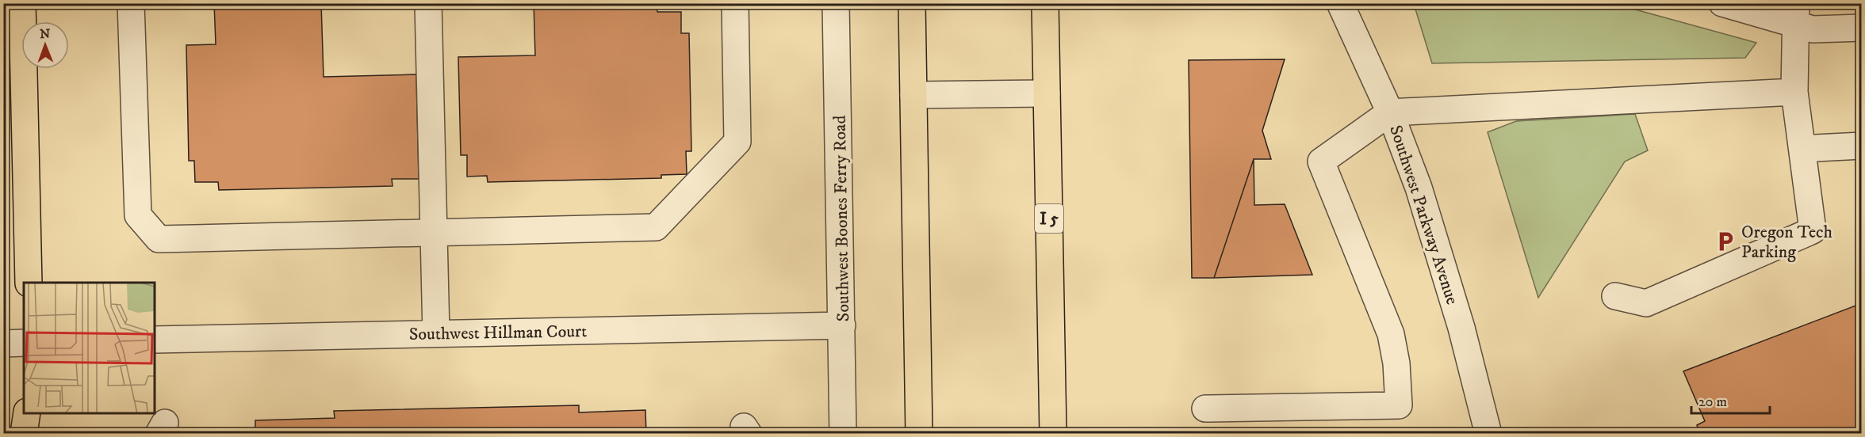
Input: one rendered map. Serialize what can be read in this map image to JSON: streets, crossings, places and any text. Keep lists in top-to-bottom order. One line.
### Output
{"streets":{"main road":["I 5"],"street":["Southwest Parkway Avenue","Southwest Boones Ferry Road","Southwest Hillman Court"]},"crossings":[["Southwest Boones Ferry Road","Southwest Hillman Court"]],"places":{"parking":["Oregon Tech Parking"]},"scale_bar":"20 m","north":"top"}
